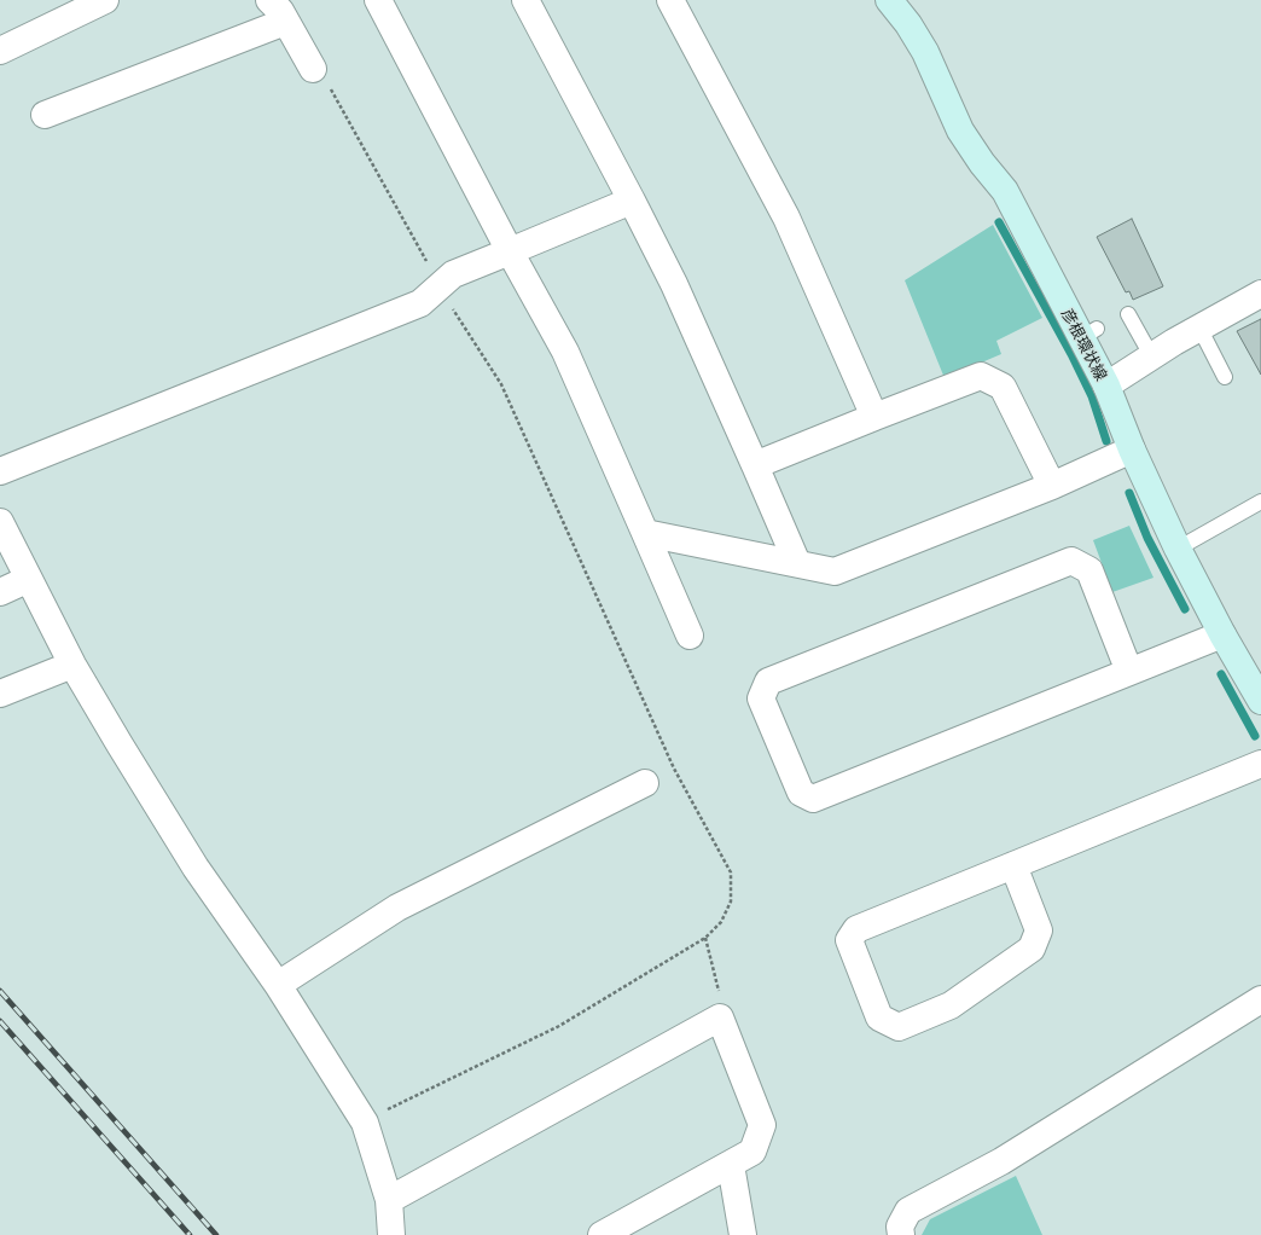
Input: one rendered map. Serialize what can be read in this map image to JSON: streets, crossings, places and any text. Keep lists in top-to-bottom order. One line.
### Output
{"streets":{"main road":["彦根環状線"]}}
